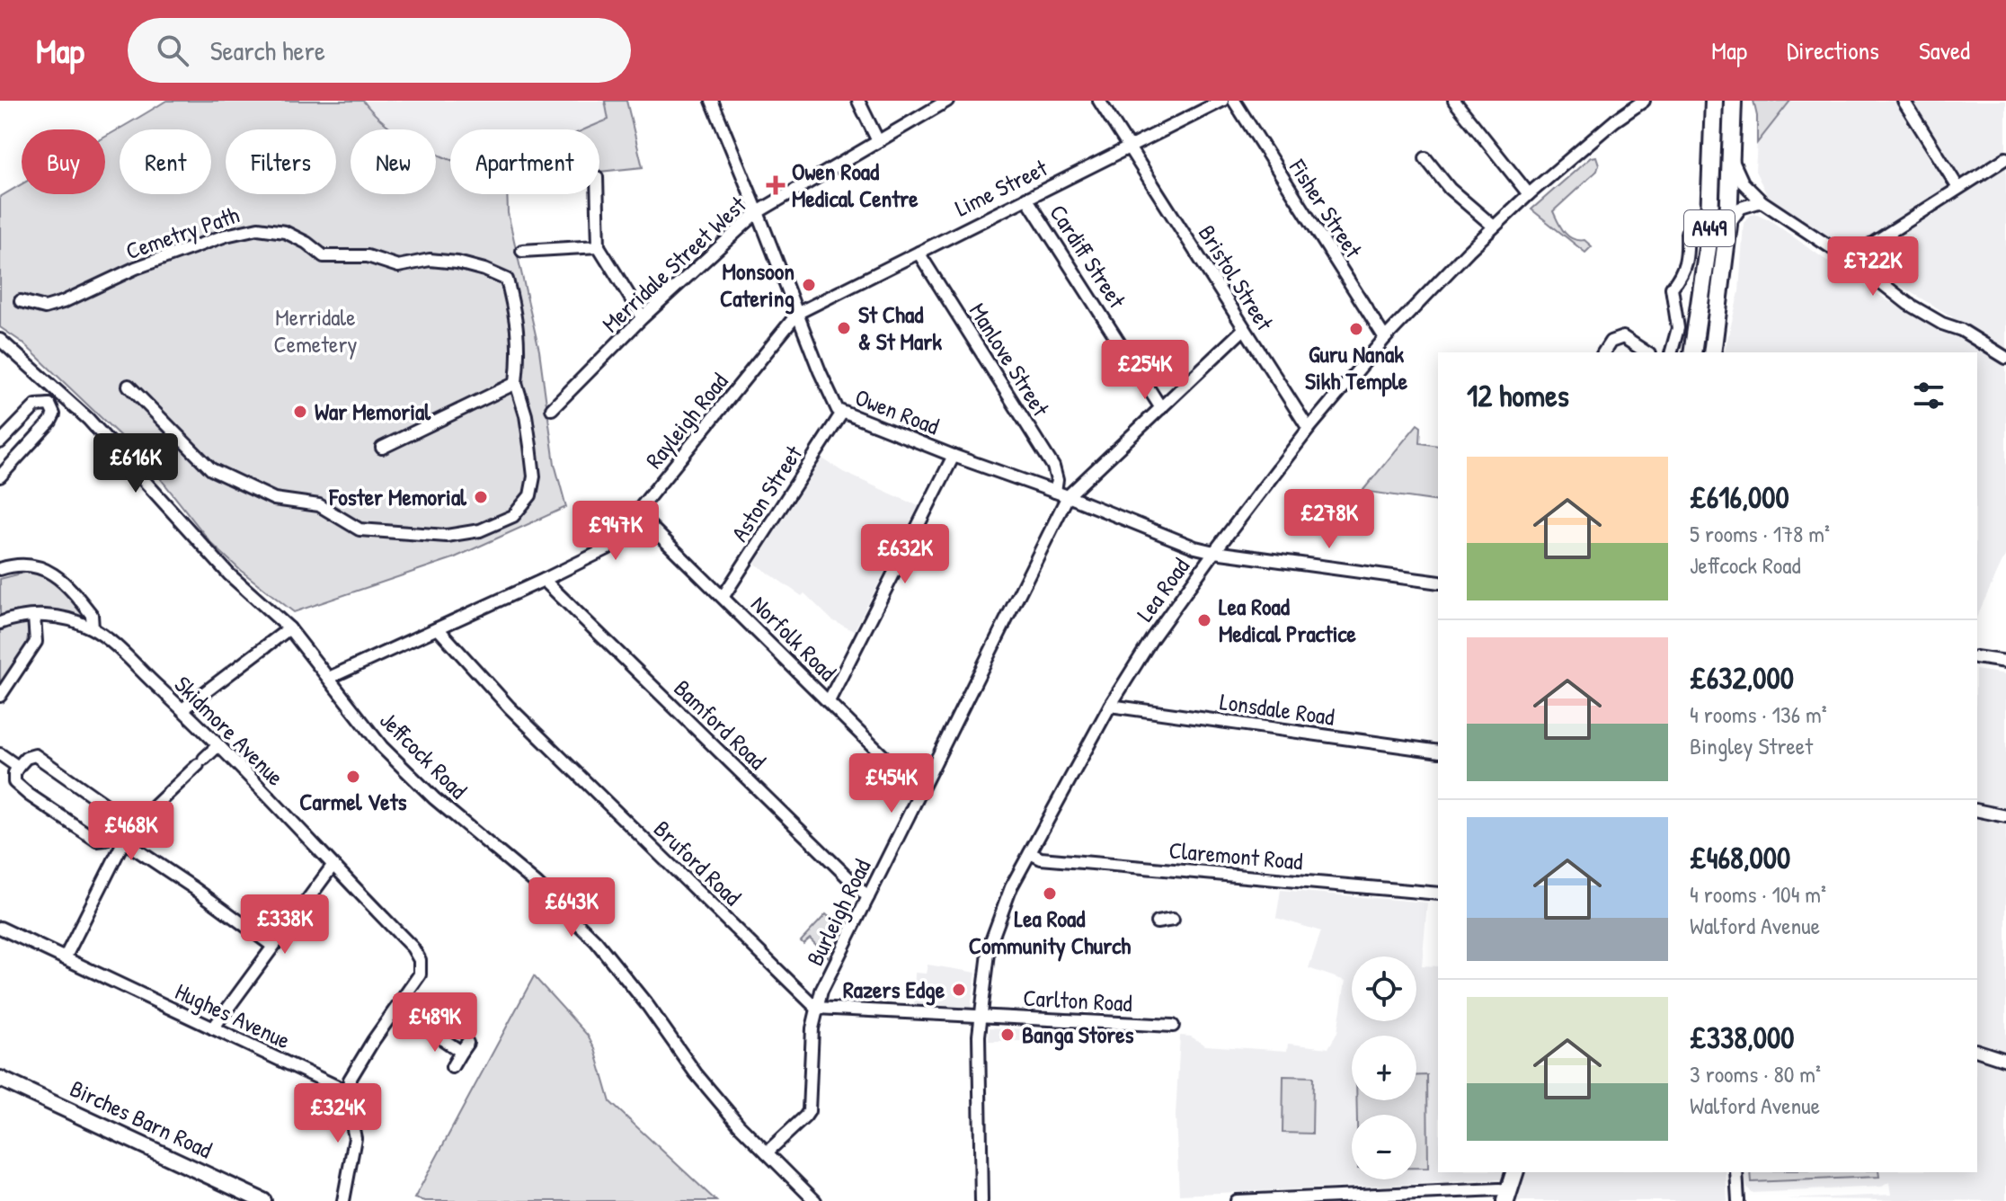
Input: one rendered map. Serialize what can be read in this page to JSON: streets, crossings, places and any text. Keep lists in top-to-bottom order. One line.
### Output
{"streets":{"highway":["A449"],"main road":["Birches Barn Road"],"street":["Lime Street","Fisher Street","Cemetry Path","Cardiff Street","Merridale Street West","Bristol Street","Manlove Street","Owen Road","Rayleigh Road","Aston Street","Lea Road","Norfolk Road","Lonsdale Road","Bamford Road","Skidmore Avenue","Jeffcock Road","Claremont Road","Bruford Road","Burleigh Road","Carlton Road","Hughes Avenue"]},"crossings":[["Lime Street","Cardiff Street"],["Lime Street","Bristol Street"],["Lime Street","Manlove Street"],["Lime Street","Owen Road"],["Lime Street","Rayleigh Road"],["Fisher Street","Lea Road"],["Merridale Street West","Owen Road"],["Bristol Street","Lea Road"],["Manlove Street","Owen Road"],["Owen Road","Rayleigh Road"],["Owen Road","Aston Street"],["Owen Road","Lea Road"],["Owen Road","Burleigh Road"],["Rayleigh Road","Norfolk Road"],["Rayleigh Road","Bamford Road"],["Rayleigh Road","Jeffcock Road"],["Rayleigh Road","Bruford Road"],["Aston Street","Norfolk Road"],["Lea Road","Lonsdale Road"],["Lea Road","Claremont Road"],["Lea Road","Carlton Road"],["Norfolk Road","Burleigh Road"],["Bamford Road","Burleigh Road"],["Skidmore Avenue","Hughes Avenue"],["Jeffcock Road","Burleigh Road"],["Bruford Road","Burleigh Road"]],"parks":["Merridale Cemetery"],"places":{"health":["Owen Road Medical Centre"],"other":["Monsoon Catering","St Chad & St Mark","Guru Nanak Sikh Temple","War Memorial","Foster Memorial","Lea Road Medical Practice","Carmel Vets","Lea Road Community Church","Razers Edge","Banga Stores"]},"page":{"header":"Map","search":"Search here","nav":["Map","Directions","Saved"],"chip":["Buy","Rent","Filters","New","Apartment"],"price":["£722K","£254K","£616K","£278K","£947K","£632K","£454K","£468K","£643K","£338K","£489K","£324K"],"heading":"12 homes","list":[{"name":"£616,000","note":"5 rooms · 178 m² · Jeffcock Road"},{"name":"£632,000","note":"4 rooms · 136 m² · Bingley Street"},{"name":"£468,000","note":"4 rooms · 104 m² · Walford Avenue"},{"name":"£338,000","note":"3 rooms · 80 m² · Walford Avenue"}],"map_buttons":["+","−"]}}
